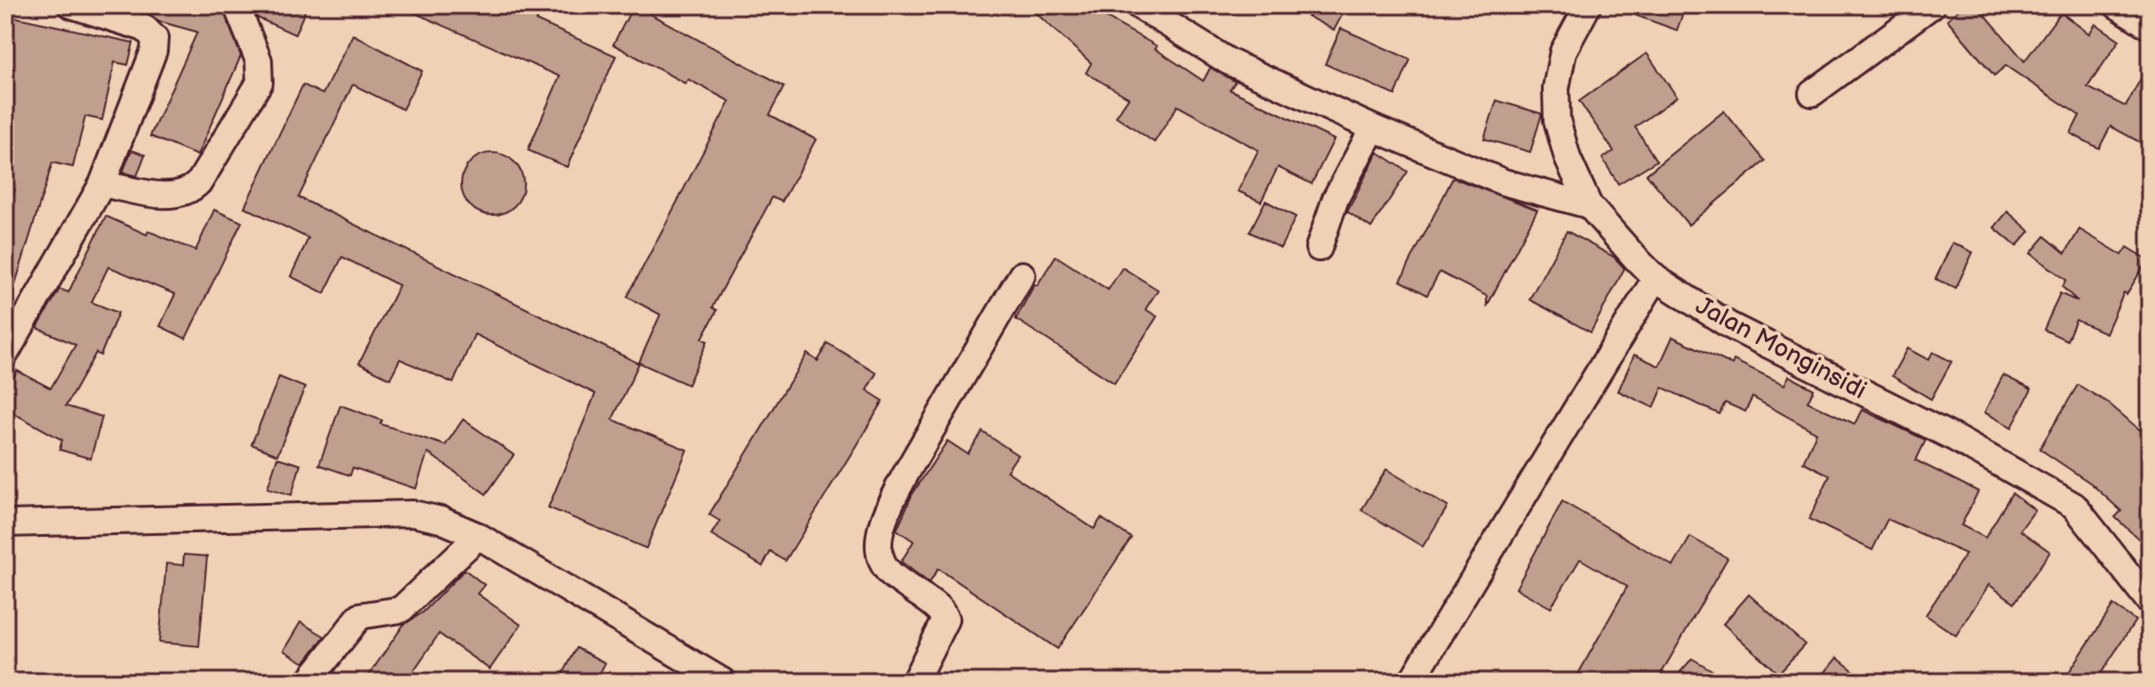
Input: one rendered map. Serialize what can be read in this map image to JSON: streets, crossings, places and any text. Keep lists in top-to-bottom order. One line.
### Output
{"streets":{"street":["Jalan Monginsidi"]}}
